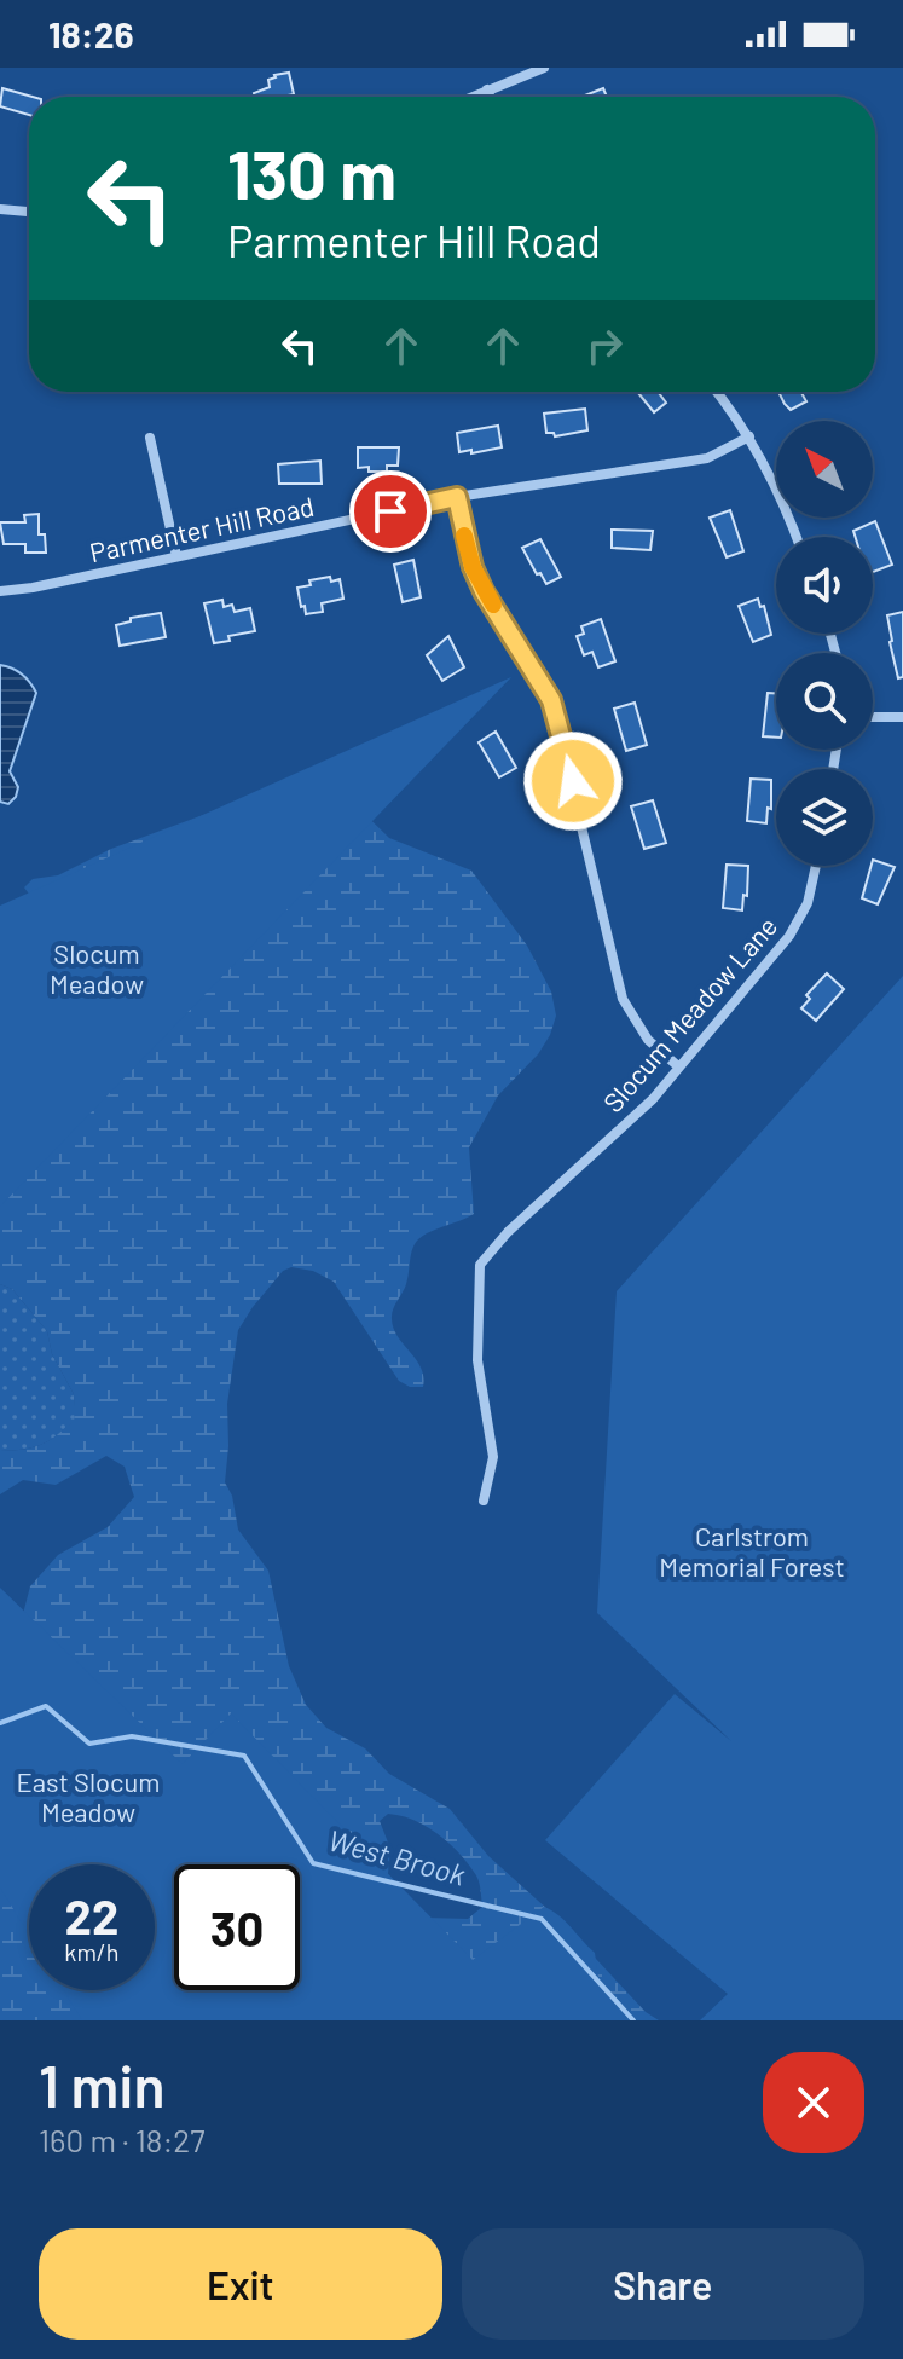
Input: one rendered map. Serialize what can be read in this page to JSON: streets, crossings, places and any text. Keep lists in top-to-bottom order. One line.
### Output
{"streets":{"street":["Parmenter Hill Road","Slocum Meadow Lane"]},"water":["West Brook"],"parks":["Slocum Meadow","Carlstrom Memorial Forest","East Slocum Meadow"],"north":"top left","page":{"status":"18:26","turn":["130 m","Parmenter Hill Road"],"speed":"22 km/h","limit":"30","heading":["1 min","160 m · 18:27"],"buttons":["Exit","Share"]}}
